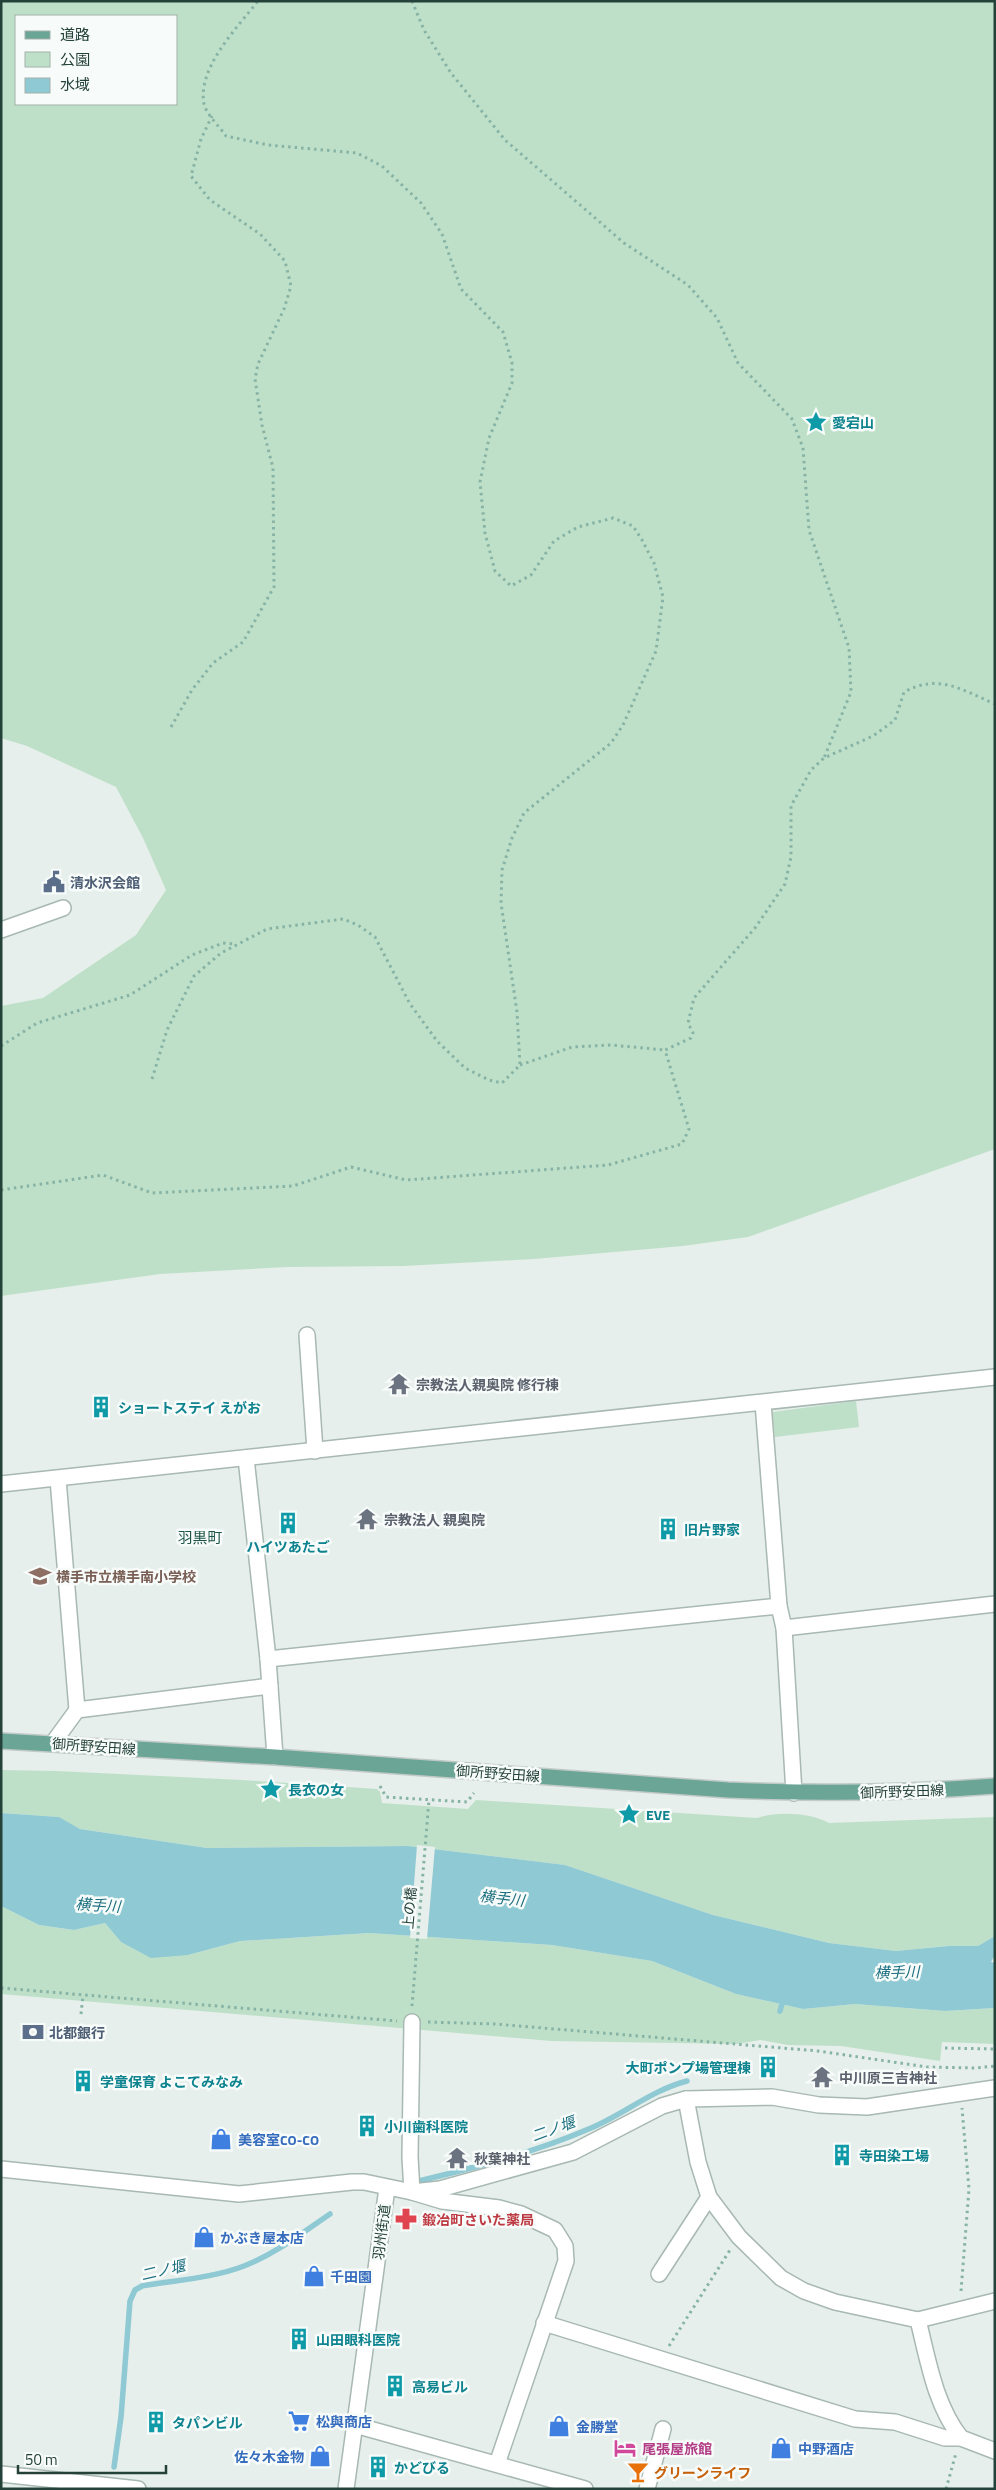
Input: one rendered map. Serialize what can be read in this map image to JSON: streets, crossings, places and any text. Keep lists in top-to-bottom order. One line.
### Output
{"streets":{"main road":["御所野安田線"],"street":["羽州街道"],"path":["上の橋"]},"districts":["羽黒町"],"water":["横手川","二ノ堰"],"places":{"place":["愛宕山","長衣の女","EVE"],"public building":["清水沢会館"],"temple":["宗教法人親奥院 修行棟","宗教法人 親奥院","中川原三吉神社","秋葉神社"],"building":["ショートステイ えがお","ハイツあたご","旧片野家","大町ポンプ場管理棟","学童保育 よこてみなみ","小川歯科医院","寺田染工場","山田眼科医院","高易ビル","タパンビル","かどびる"],"school or university":["横手市立横手南小学校"],"bank":["北都銀行"],"shop":["美容室CO-CO","かぶき屋本店","千田園","金勝堂","中野酒店","佐々木金物"],"pharmacy":["鍛冶町さいた薬局"],"supermarket":["松與商店"],"hotel":["尾張屋旅館"],"bar":["グリーンライフ"]},"legend":["道路","公園","水域"],"scale_bar":"50 m"}
